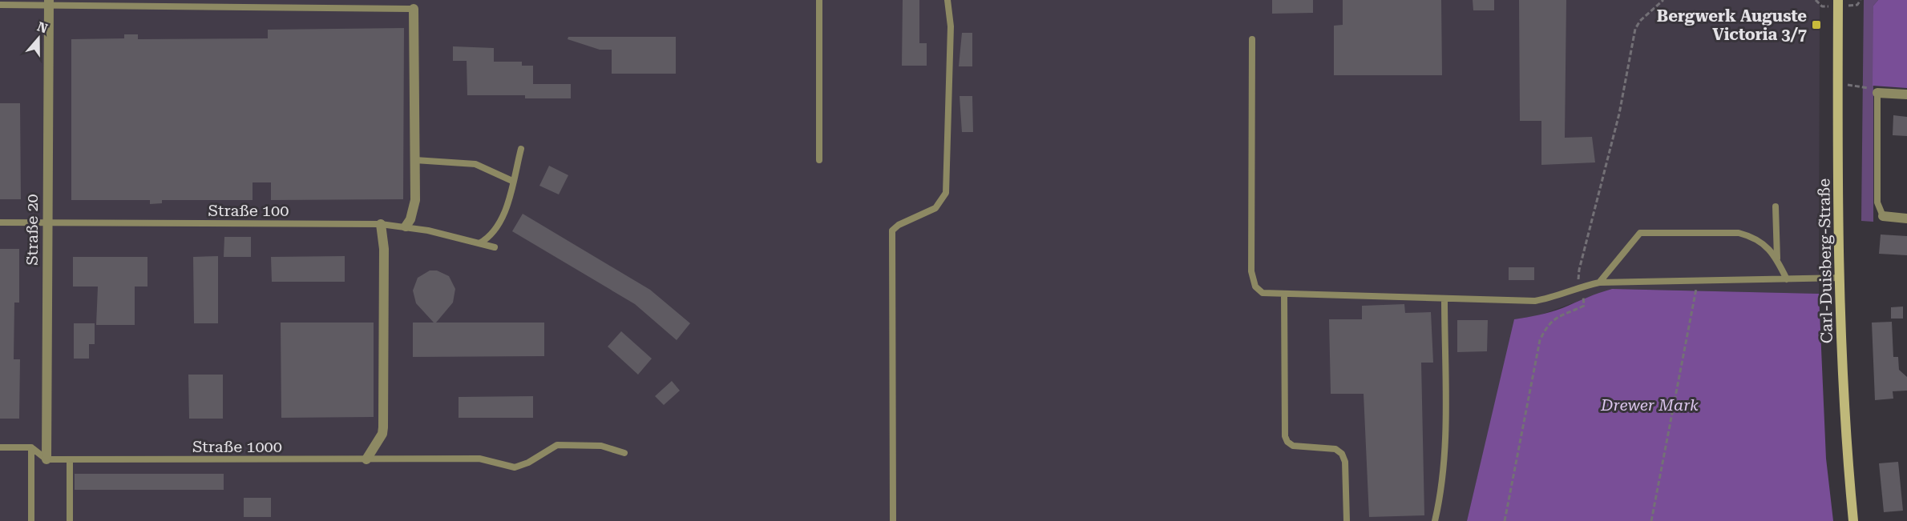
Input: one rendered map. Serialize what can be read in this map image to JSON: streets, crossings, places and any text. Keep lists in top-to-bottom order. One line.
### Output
{"streets":{"main road":["Carl-Duisberg-Straße"],"street":["Straße 20"],"lane":["Straße 100","Straße 1000"]},"crossings":[["Straße 100","Straße 20"],["Straße 20","Straße 1000"]],"parks":["Drewer Mark"],"places":{"transit":["Bergwerk Auguste Victoria 3/7"]},"north":"top"}
